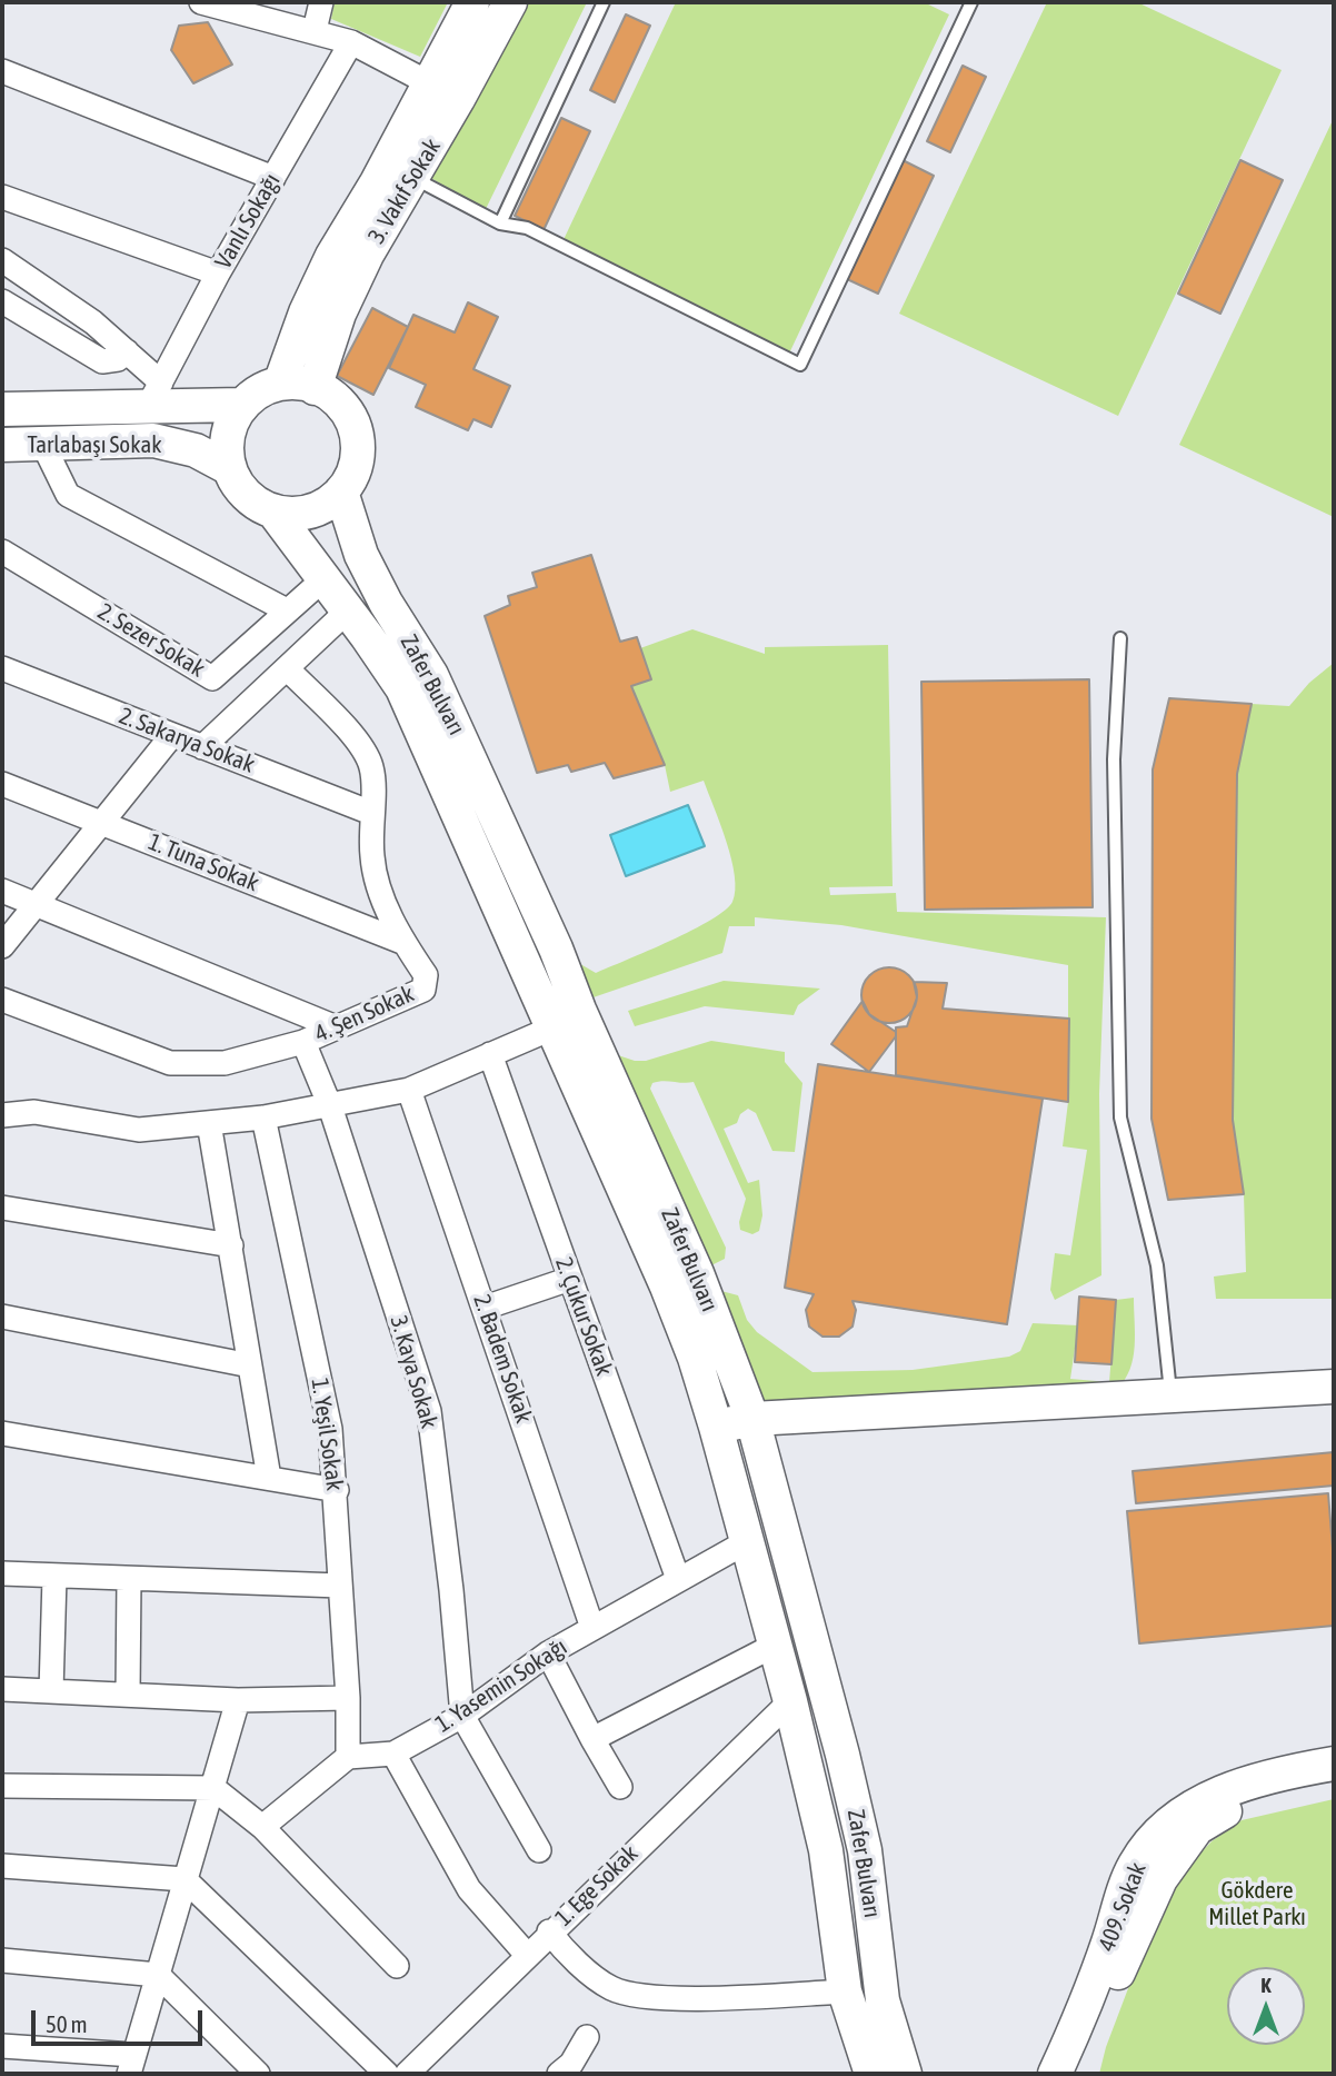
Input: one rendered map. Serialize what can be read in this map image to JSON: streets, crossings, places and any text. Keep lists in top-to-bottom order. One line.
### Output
{"streets":{"main road":["3. Vakıf Sokak","Tarlabaşı Sokak","Zafer Bulvarı","409. Sokak"],"street":["Vanlı Sokağı","2. Sezer Sokak","2. Sakarya Sokak","1. Tuna Sokak","4. Şen Sokak","2. Çukur Sokak","2. Badem Sokak","3. Kaya Sokak","1. Yeşil Sokak","1. Yasemin Sokağı","1. Ege Sokak"]},"crossings":[["3. Vakıf Sokak","Tarlabaşı Sokak"],["3. Vakıf Sokak","Zafer Bulvarı"],["Tarlabaşı Sokak","Zafer Bulvarı"],["2. Sezer Sokak","Zafer Bulvarı"],["Zafer Bulvarı","1. Yasemin Sokağı"],["Zafer Bulvarı","1. Ege Sokak"],["2. Sakarya Sokak","4. Şen Sokak"],["1. Tuna Sokak","4. Şen Sokak"],["4. Şen Sokak","3. Kaya Sokak"],["2. Çukur Sokak","1. Yasemin Sokağı"],["2. Badem Sokak","1. Yasemin Sokağı"],["3. Kaya Sokak","1. Yasemin Sokağı"],["1. Yeşil Sokak","1. Yasemin Sokağı"]],"parks":["Gökdere Millet Parkı"],"scale_bar":"50 m","north":"top"}
